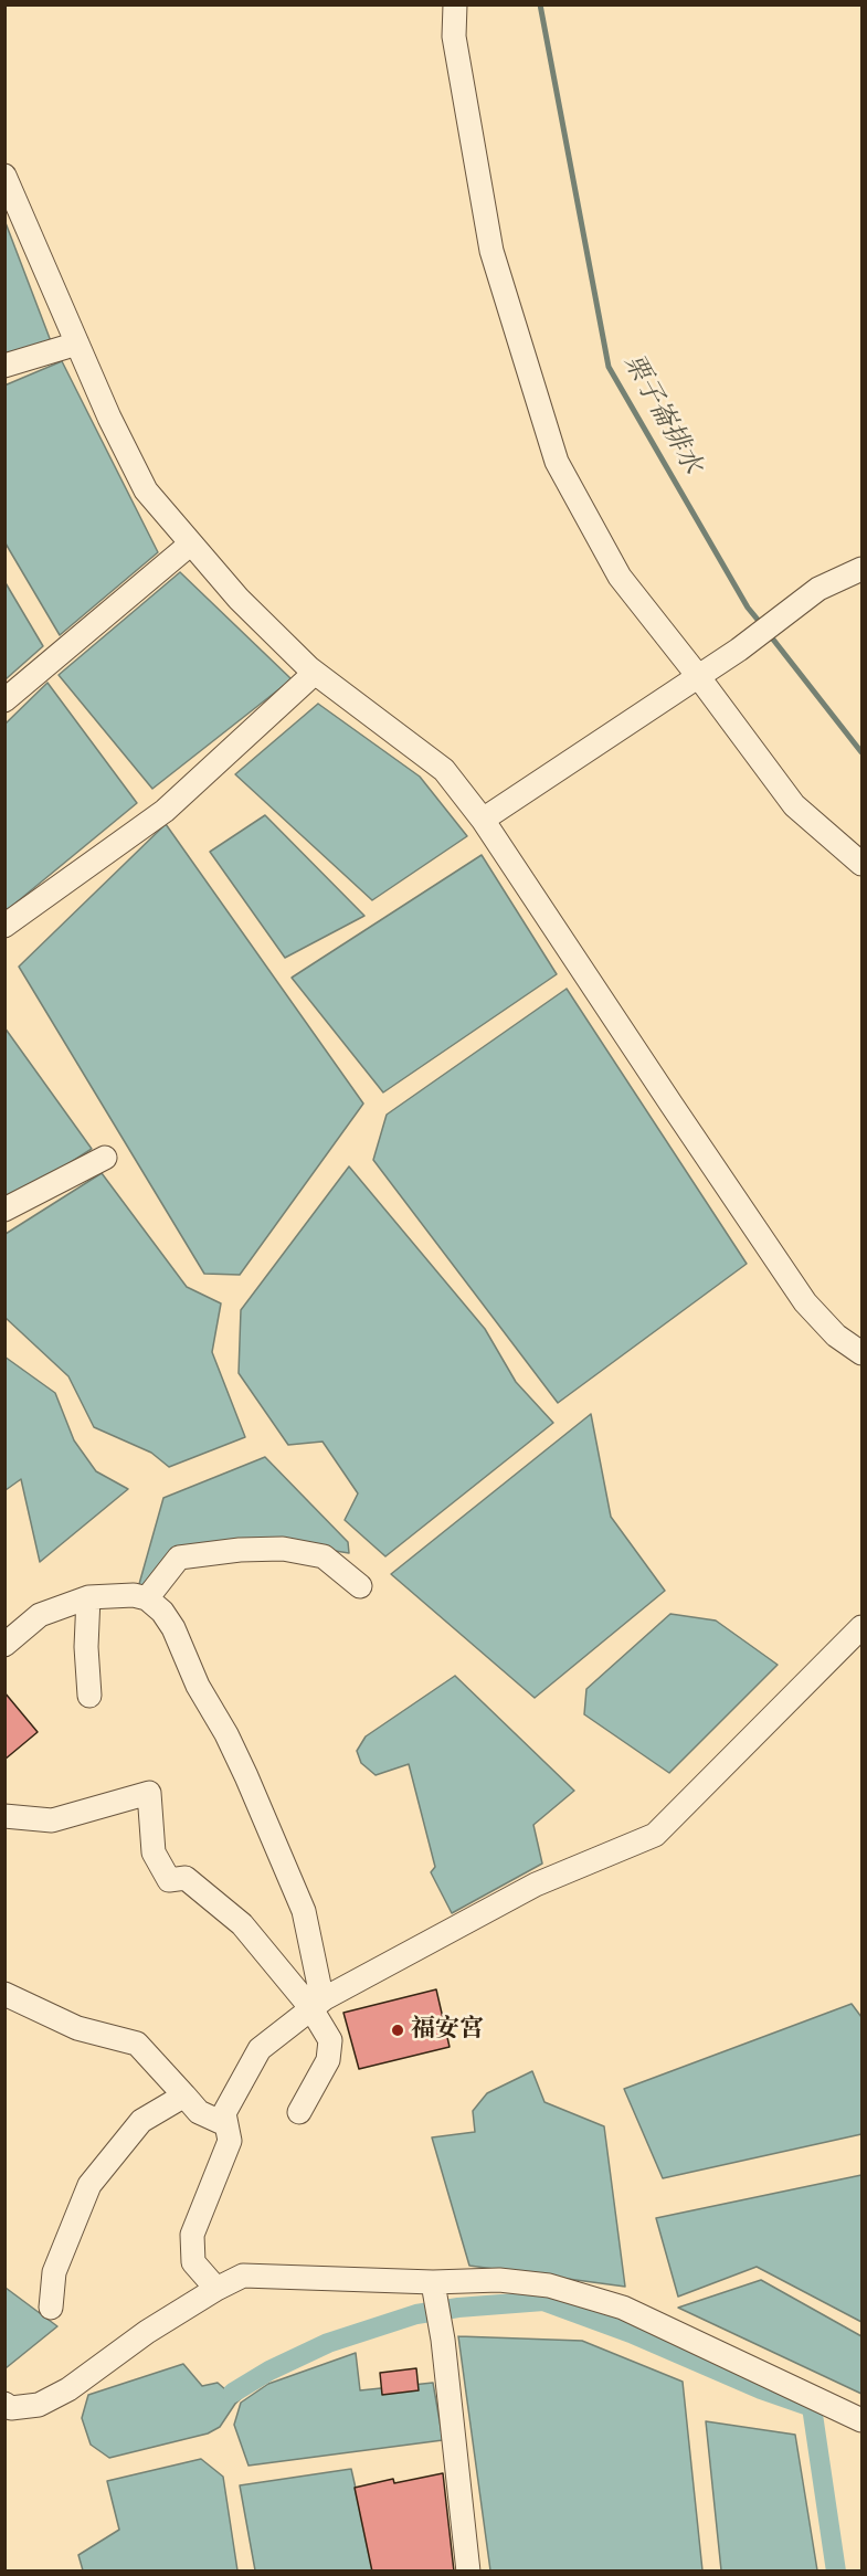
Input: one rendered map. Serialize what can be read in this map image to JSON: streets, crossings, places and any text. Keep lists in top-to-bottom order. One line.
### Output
{"water":["栗子崙排水"],"places":["福安宮"]}
